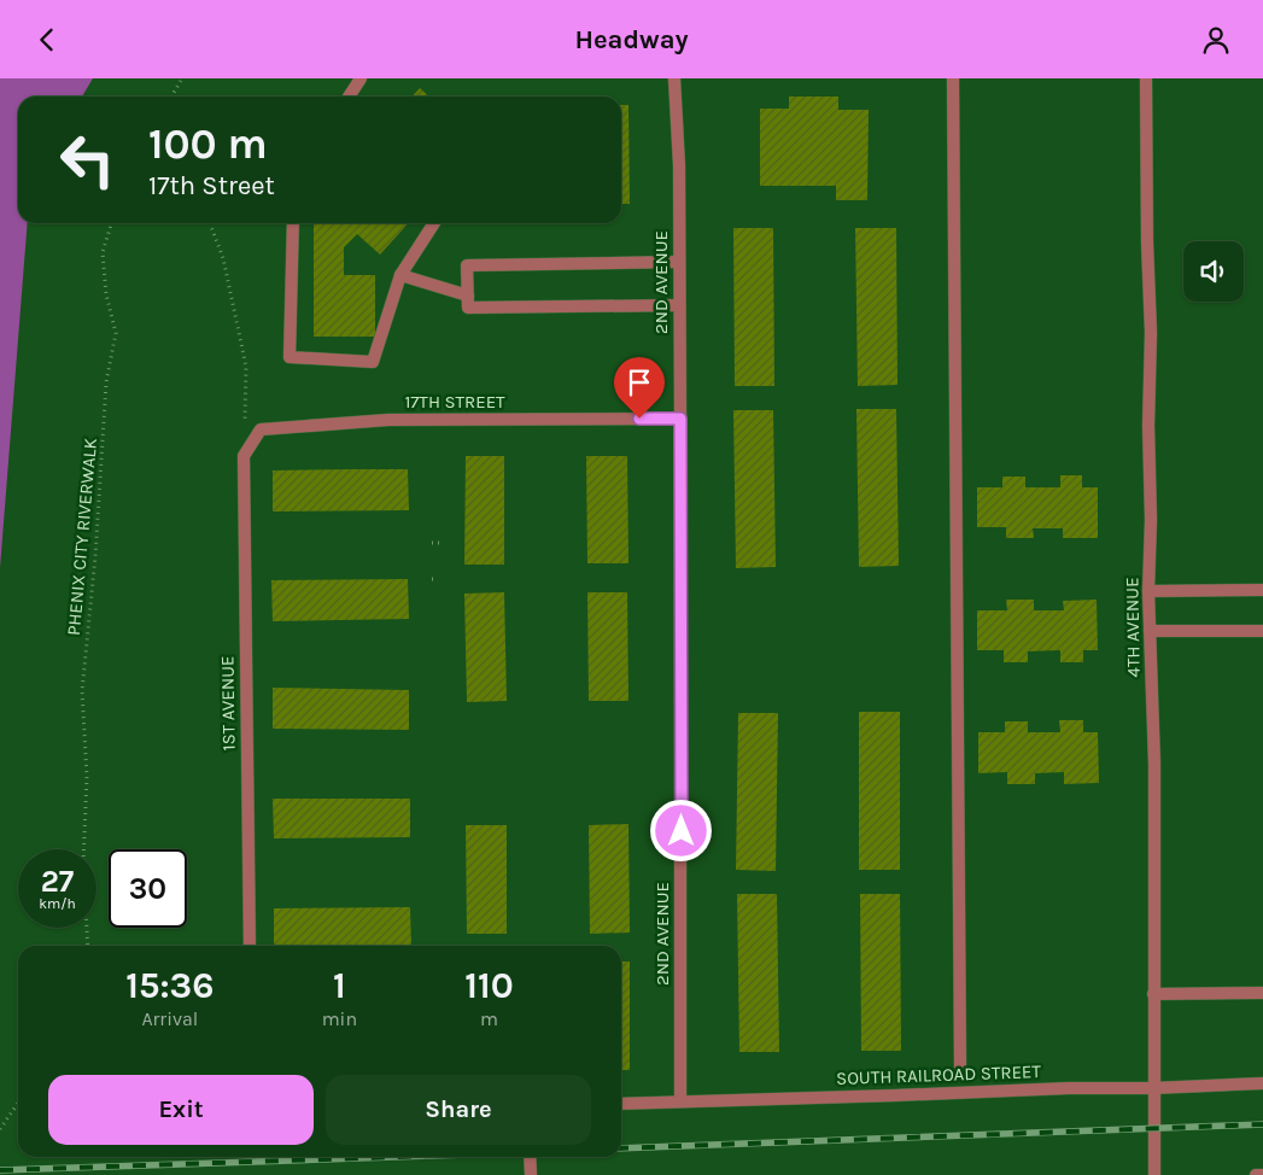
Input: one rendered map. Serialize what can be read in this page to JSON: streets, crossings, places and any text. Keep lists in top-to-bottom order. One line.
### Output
{"streets":{"street":["2ND AVENUE","17TH STREET","4TH AVENUE","1ST AVENUE","SOUTH RAILROAD STREET"],"path":["PHENIX CITY RIVERWALK"]},"crossings":[["2ND AVENUE","17TH STREET"],["2ND AVENUE","SOUTH RAILROAD STREET"],["17TH STREET","1ST AVENUE"],["4TH AVENUE","SOUTH RAILROAD STREET"]],"page":{"header":"Headway","turn":["100 m","17th Street"],"speed":"27 km/h","limit":"30","eta":["15:36","Arrival","1","min","110","m"],"buttons":["Exit","Share"]}}
